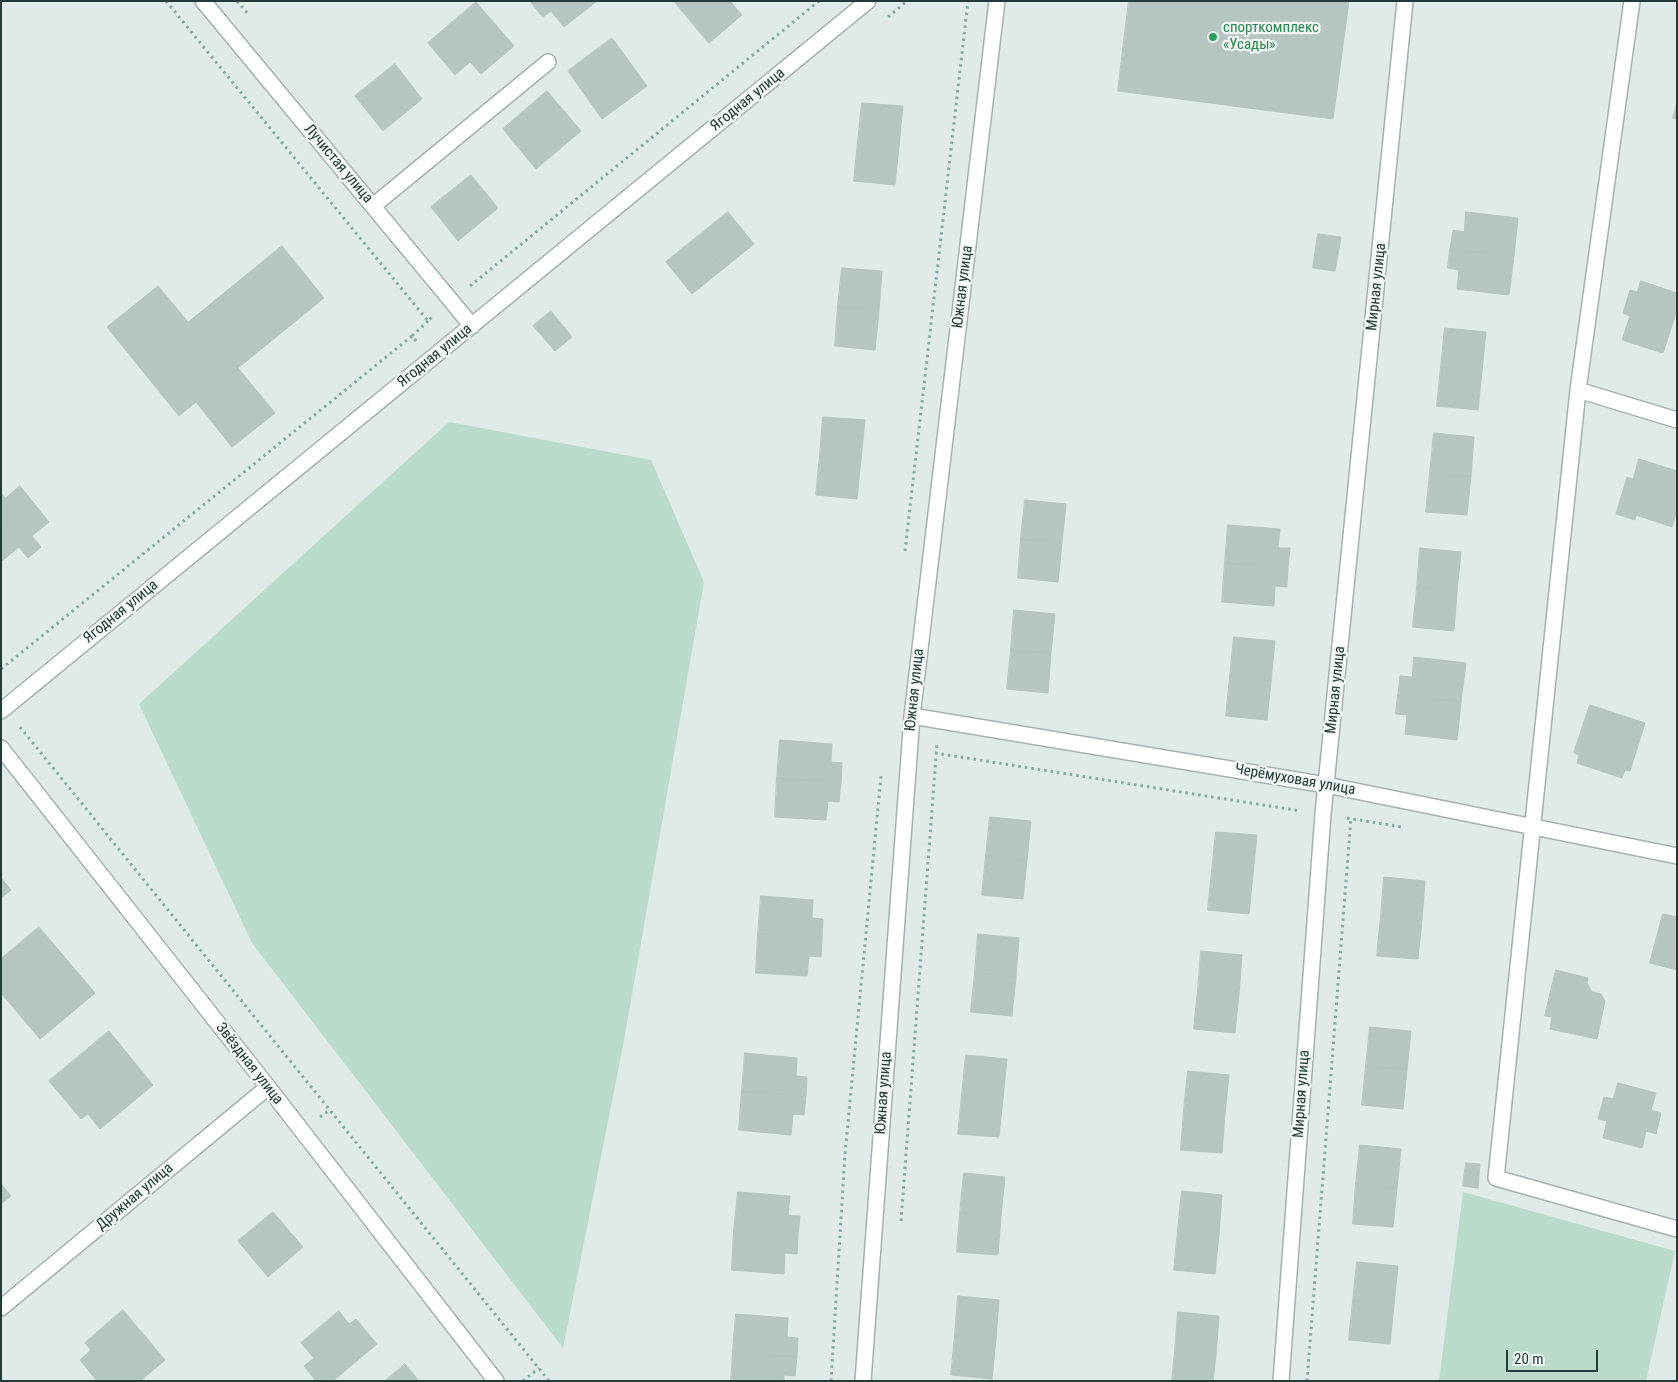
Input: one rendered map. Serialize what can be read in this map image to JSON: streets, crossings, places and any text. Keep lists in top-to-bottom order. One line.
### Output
{"streets":{"street":["Ягодная улица","Лучистая улица","Южная улица","Мирная улица","Черёмуховая улица","Звёздная улица","Дружная улица"]},"crossings":[["Ягодная улица","Лучистая улица"],["Южная улица","Черёмуховая улица"],["Мирная улица","Черёмуховая улица"],["Звёздная улица","Дружная улица"]],"places":["спорткомплекс «Усады»"],"scale_bar":"20 m"}
